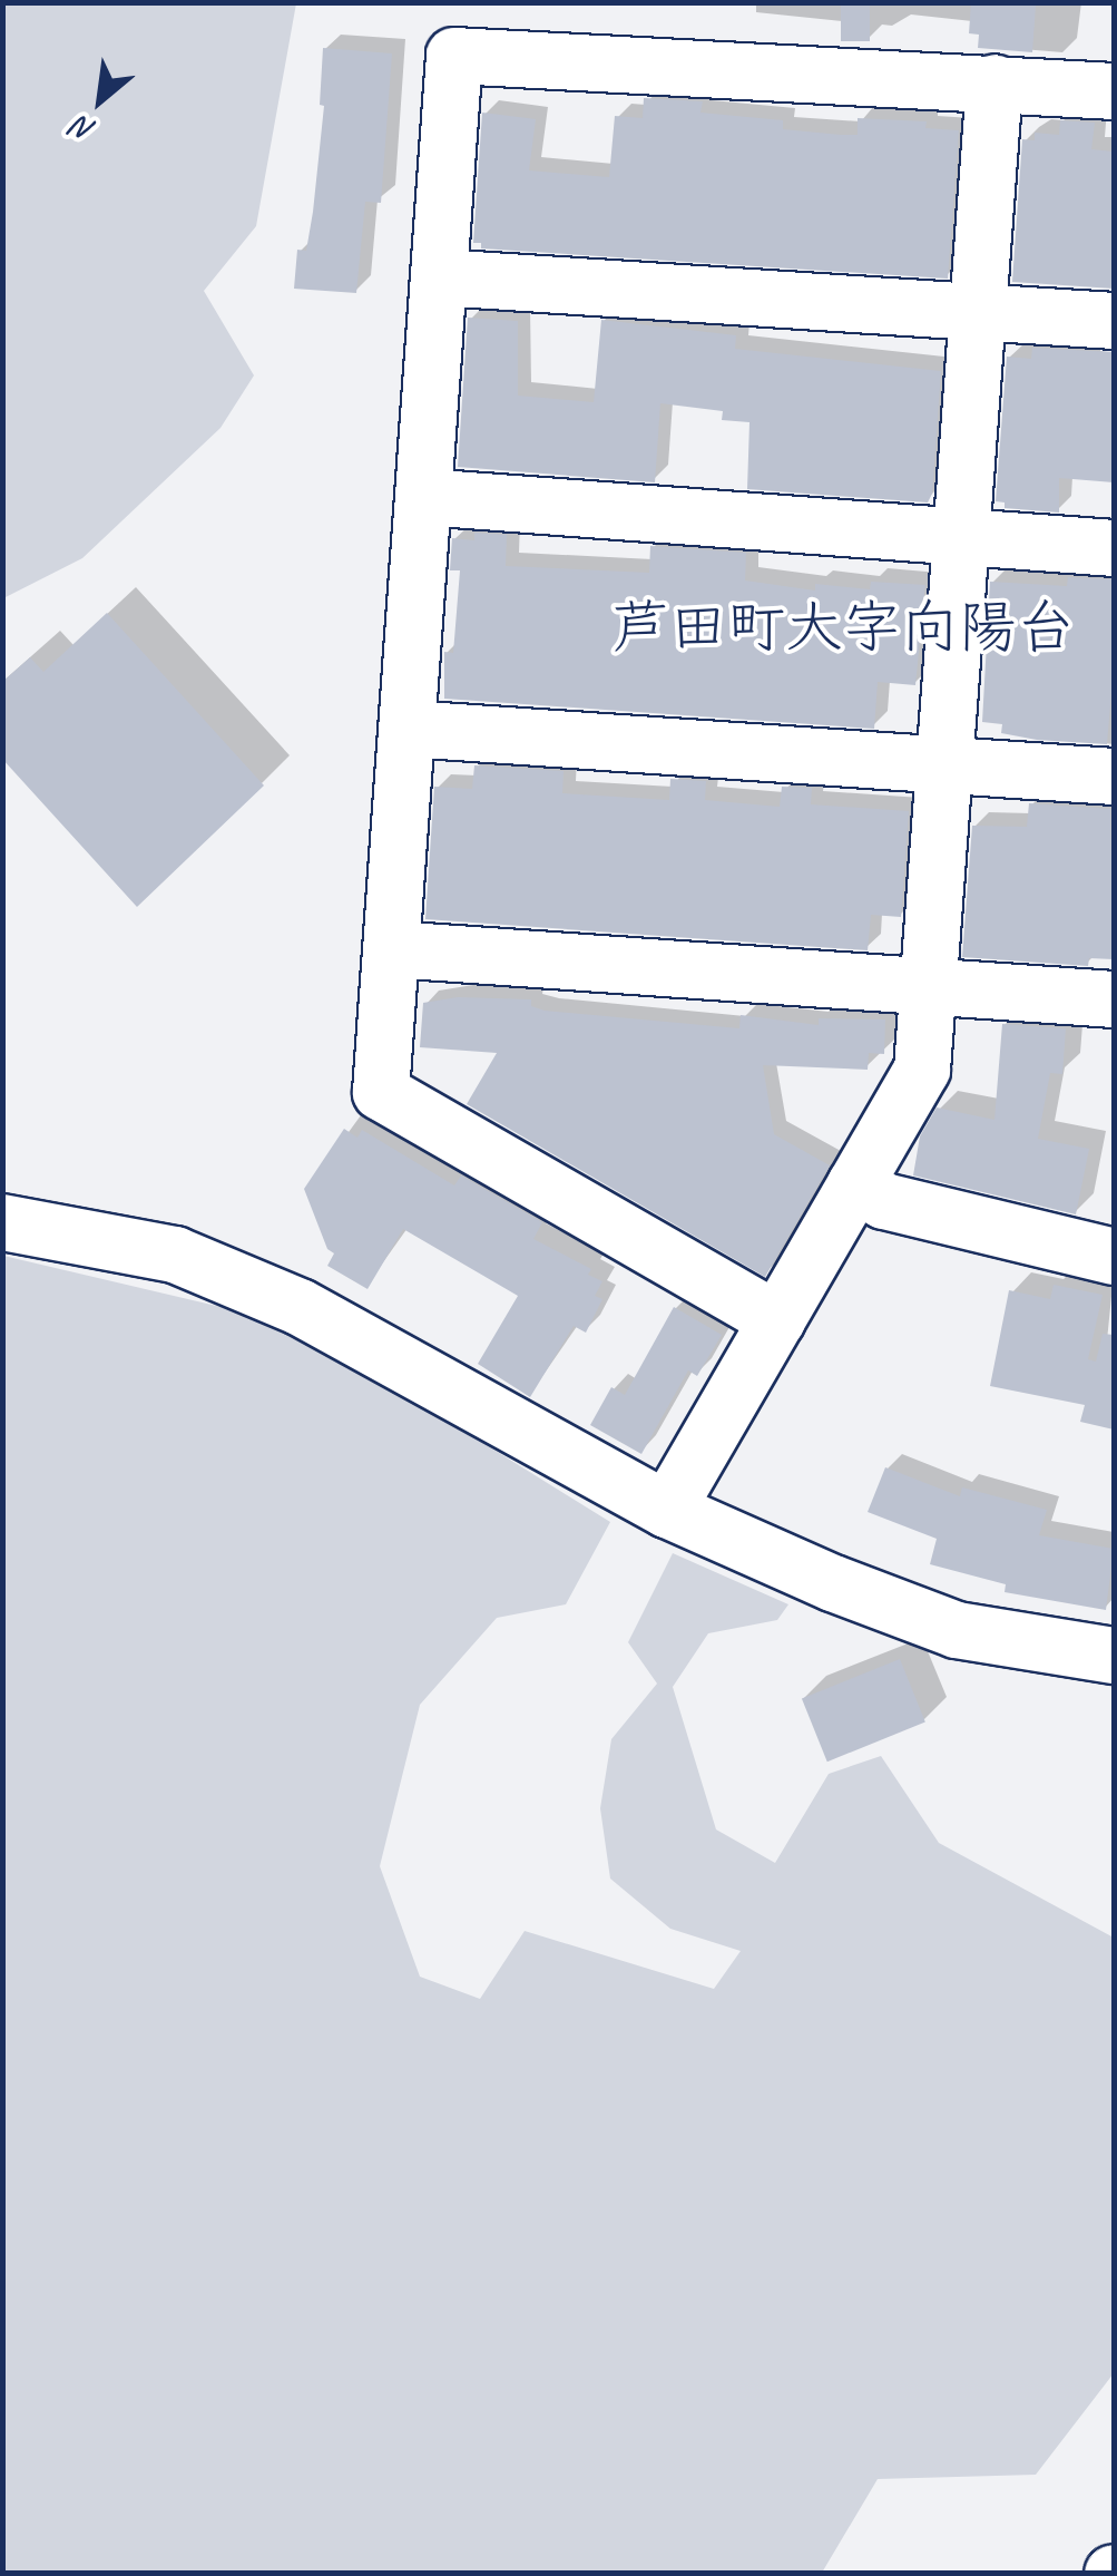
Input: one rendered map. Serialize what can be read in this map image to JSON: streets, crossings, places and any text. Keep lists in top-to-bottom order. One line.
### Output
{"districts":["芦田町大字向陽台"],"north":"bottom left"}
